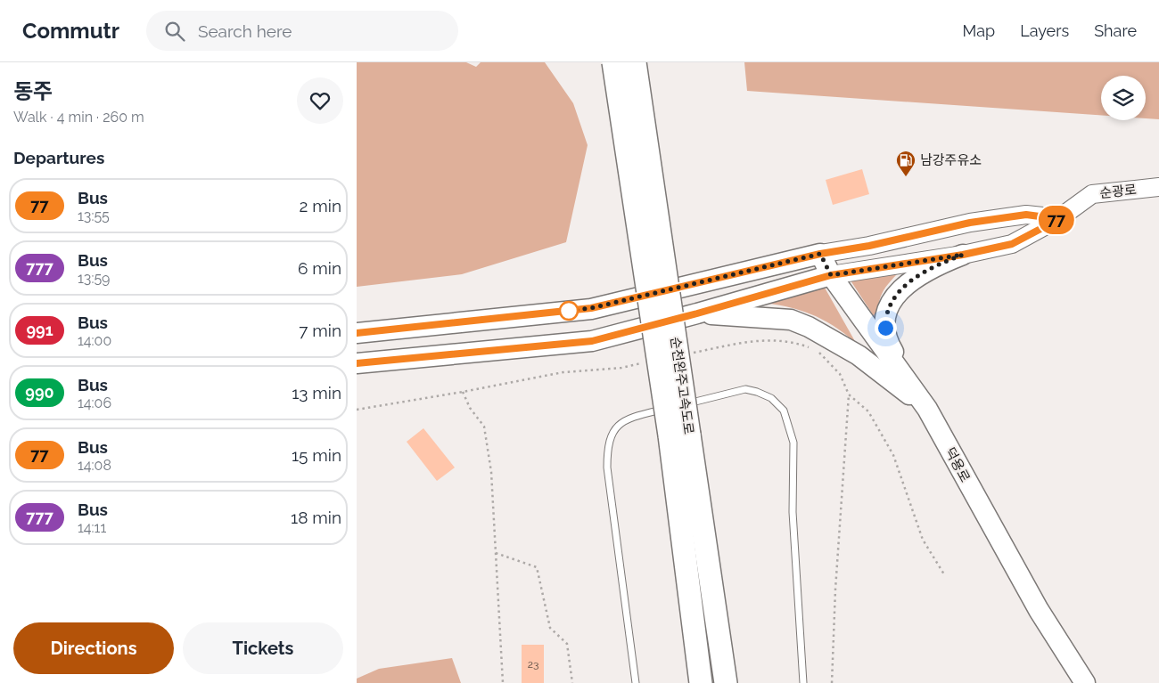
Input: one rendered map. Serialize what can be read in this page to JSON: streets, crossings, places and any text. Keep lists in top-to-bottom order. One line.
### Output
{"streets":{"highway":["순천완주고속도로"],"main road":["순광로","덕용로"]},"crossings":[["순광로","덕용로"]],"places":{"fuel station":["남강주유소"]},"lines":["bus line 77"],"house_numbers":["23"],"page":{"header":"Commutr","search":"Search here","nav":["Map","Layers","Share"],"heading":[["동주","Walk · 4 min · 260 m"],"Departures"],"on_map":"77","list":[{"mark":"77","name":"Bus","note":"13:55","value":"2 min"},{"mark":"777","name":"Bus","note":"13:59","value":"6 min"},{"mark":"991","name":"Bus","note":"14:00","value":"7 min"},{"mark":"990","name":"Bus","note":"14:06","value":"13 min"},{"mark":"77","name":"Bus","note":"14:08","value":"15 min"},{"mark":"777","name":"Bus","note":"14:11","value":"18 min"}],"buttons":["Directions","Tickets"]}}
